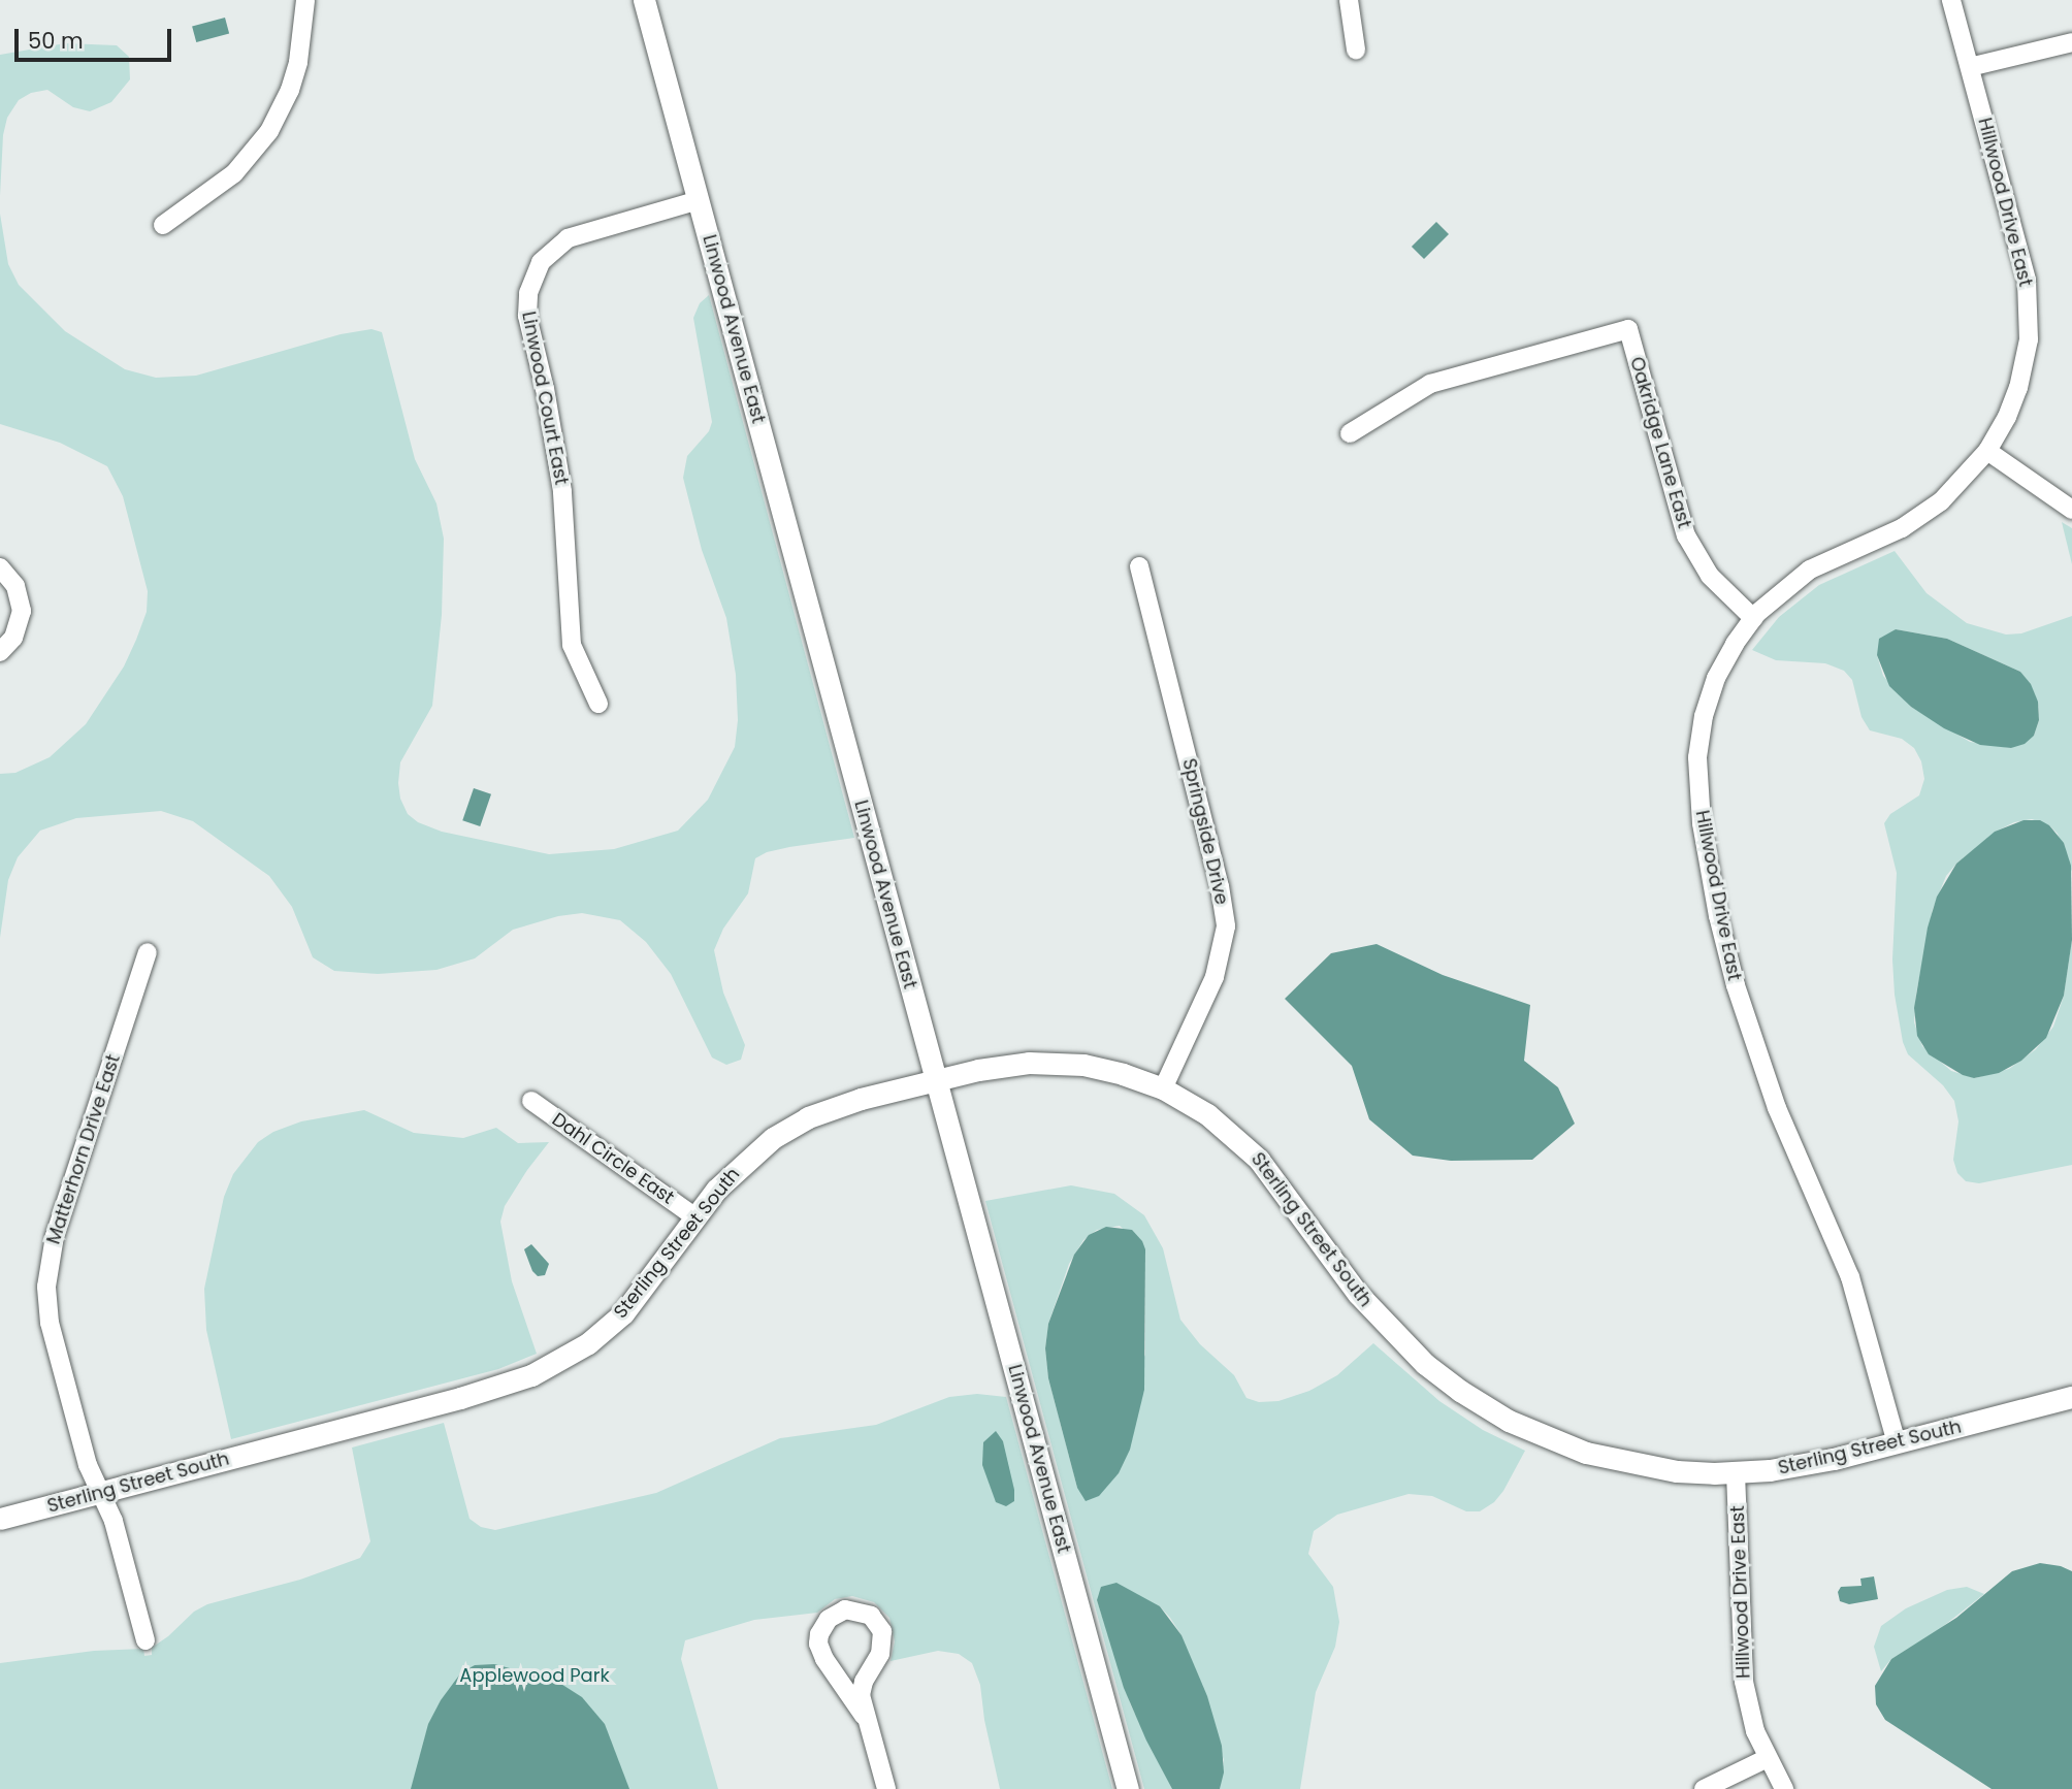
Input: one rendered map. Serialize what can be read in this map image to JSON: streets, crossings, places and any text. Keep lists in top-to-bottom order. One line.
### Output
{"streets":{"street":["Hillwood Drive East","Linwood Avenue East","Linwood Court East","Oakridge Lane East","Springside Drive","Matterhorn Drive East","Dahl Circle East","Sterling Street South"]},"crossings":[["Hillwood Drive East","Oakridge Lane East"],["Hillwood Drive East","Sterling Street South"],["Linwood Avenue East","Linwood Court East"],["Linwood Avenue East","Sterling Street South"],["Springside Drive","Sterling Street South"],["Matterhorn Drive East","Sterling Street South"],["Dahl Circle East","Sterling Street South"]],"parks":["Applewood Park"],"scale_bar":"50 m"}
